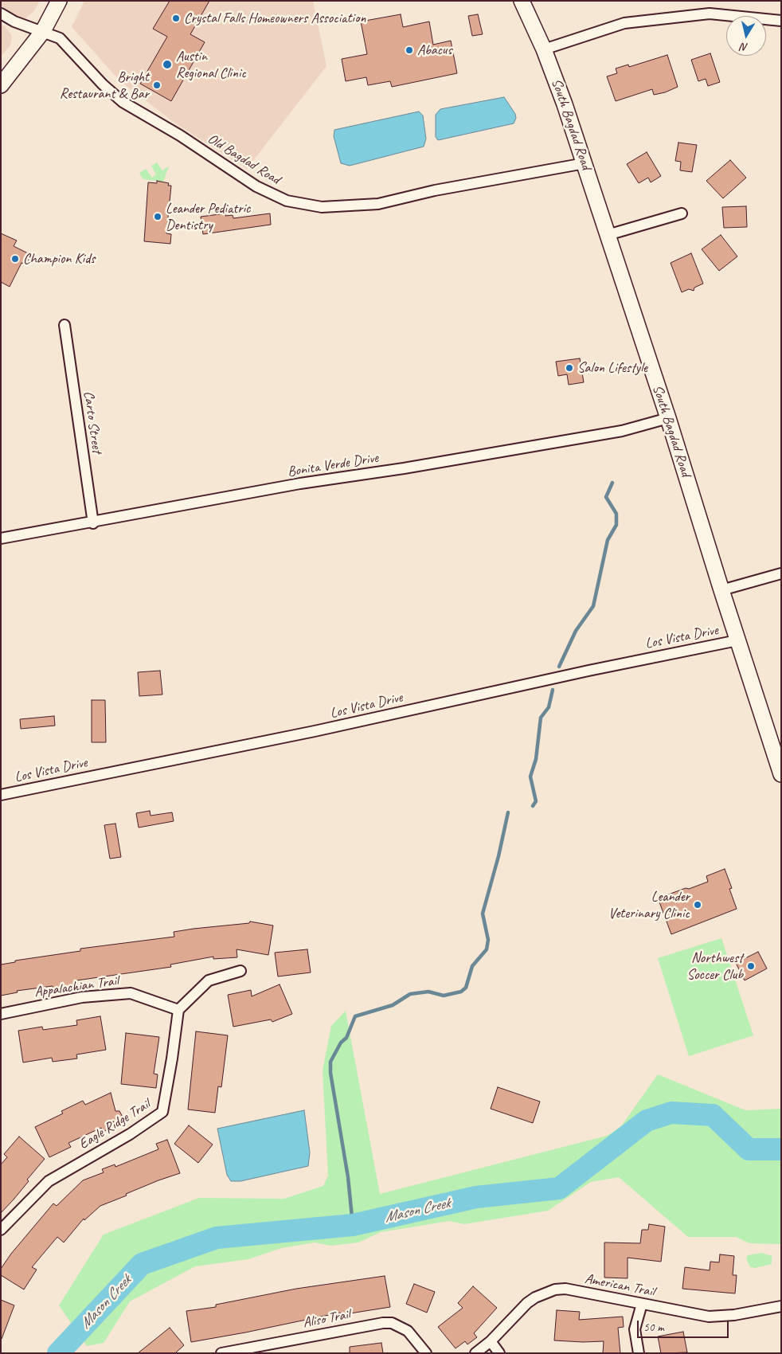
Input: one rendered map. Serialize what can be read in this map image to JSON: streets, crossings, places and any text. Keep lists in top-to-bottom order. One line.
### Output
{"streets":{"main road":["South Bagdad Road"],"street":["Old Bagdad Road","Carto Street","Bonita Verde Drive","Los Vista Drive","Appalachian Trail","Eagle Ridge Trail","American Trail","Aliso Trail"]},"crossings":[["South Bagdad Road","Old Bagdad Road"],["South Bagdad Road","Bonita Verde Drive"],["South Bagdad Road","Los Vista Drive"],["Carto Street","Bonita Verde Drive"],["Appalachian Trail","Eagle Ridge Trail"]],"water":["Mason Creek"],"places":["Crystal Falls Homeowners Association","Abacus","Austin Regional Clinic","Bright Restaurant & Bar","Leander Pediatric Dentistry","Champion Kids","Salon Lifestyle","Leander Veterinary Clinic","Northwest Soccer Club"],"scale_bar":"50 m","north":"bottom"}
